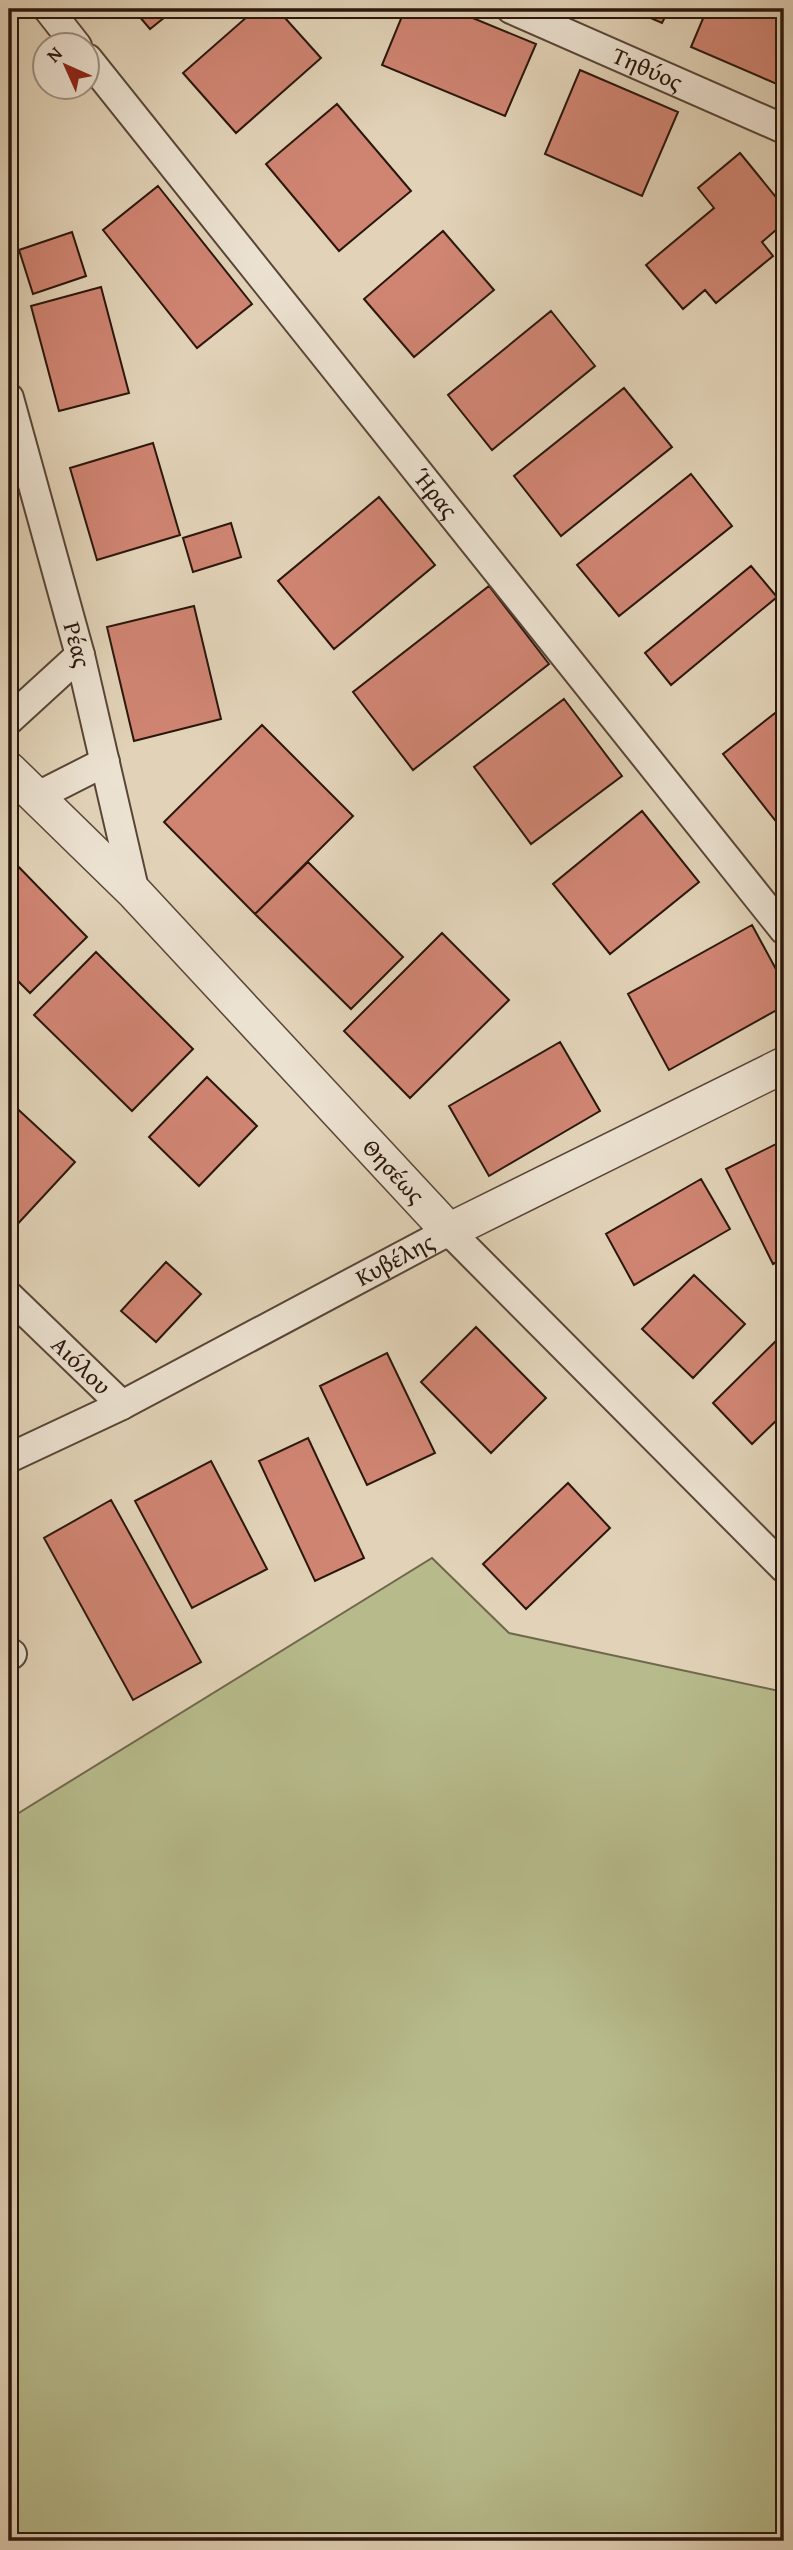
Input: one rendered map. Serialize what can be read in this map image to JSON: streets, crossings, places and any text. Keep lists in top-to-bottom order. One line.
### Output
{"streets":{"street":["Τηθύος","Ήρας","Ρέας","Θησέως","Κυβέλης","Αιόλου"]},"crossings":[["Ρέας","Θησέως"],["Θησέως","Κυβέλης"],["Κυβέλης","Αιόλου"]],"north":"top left"}
